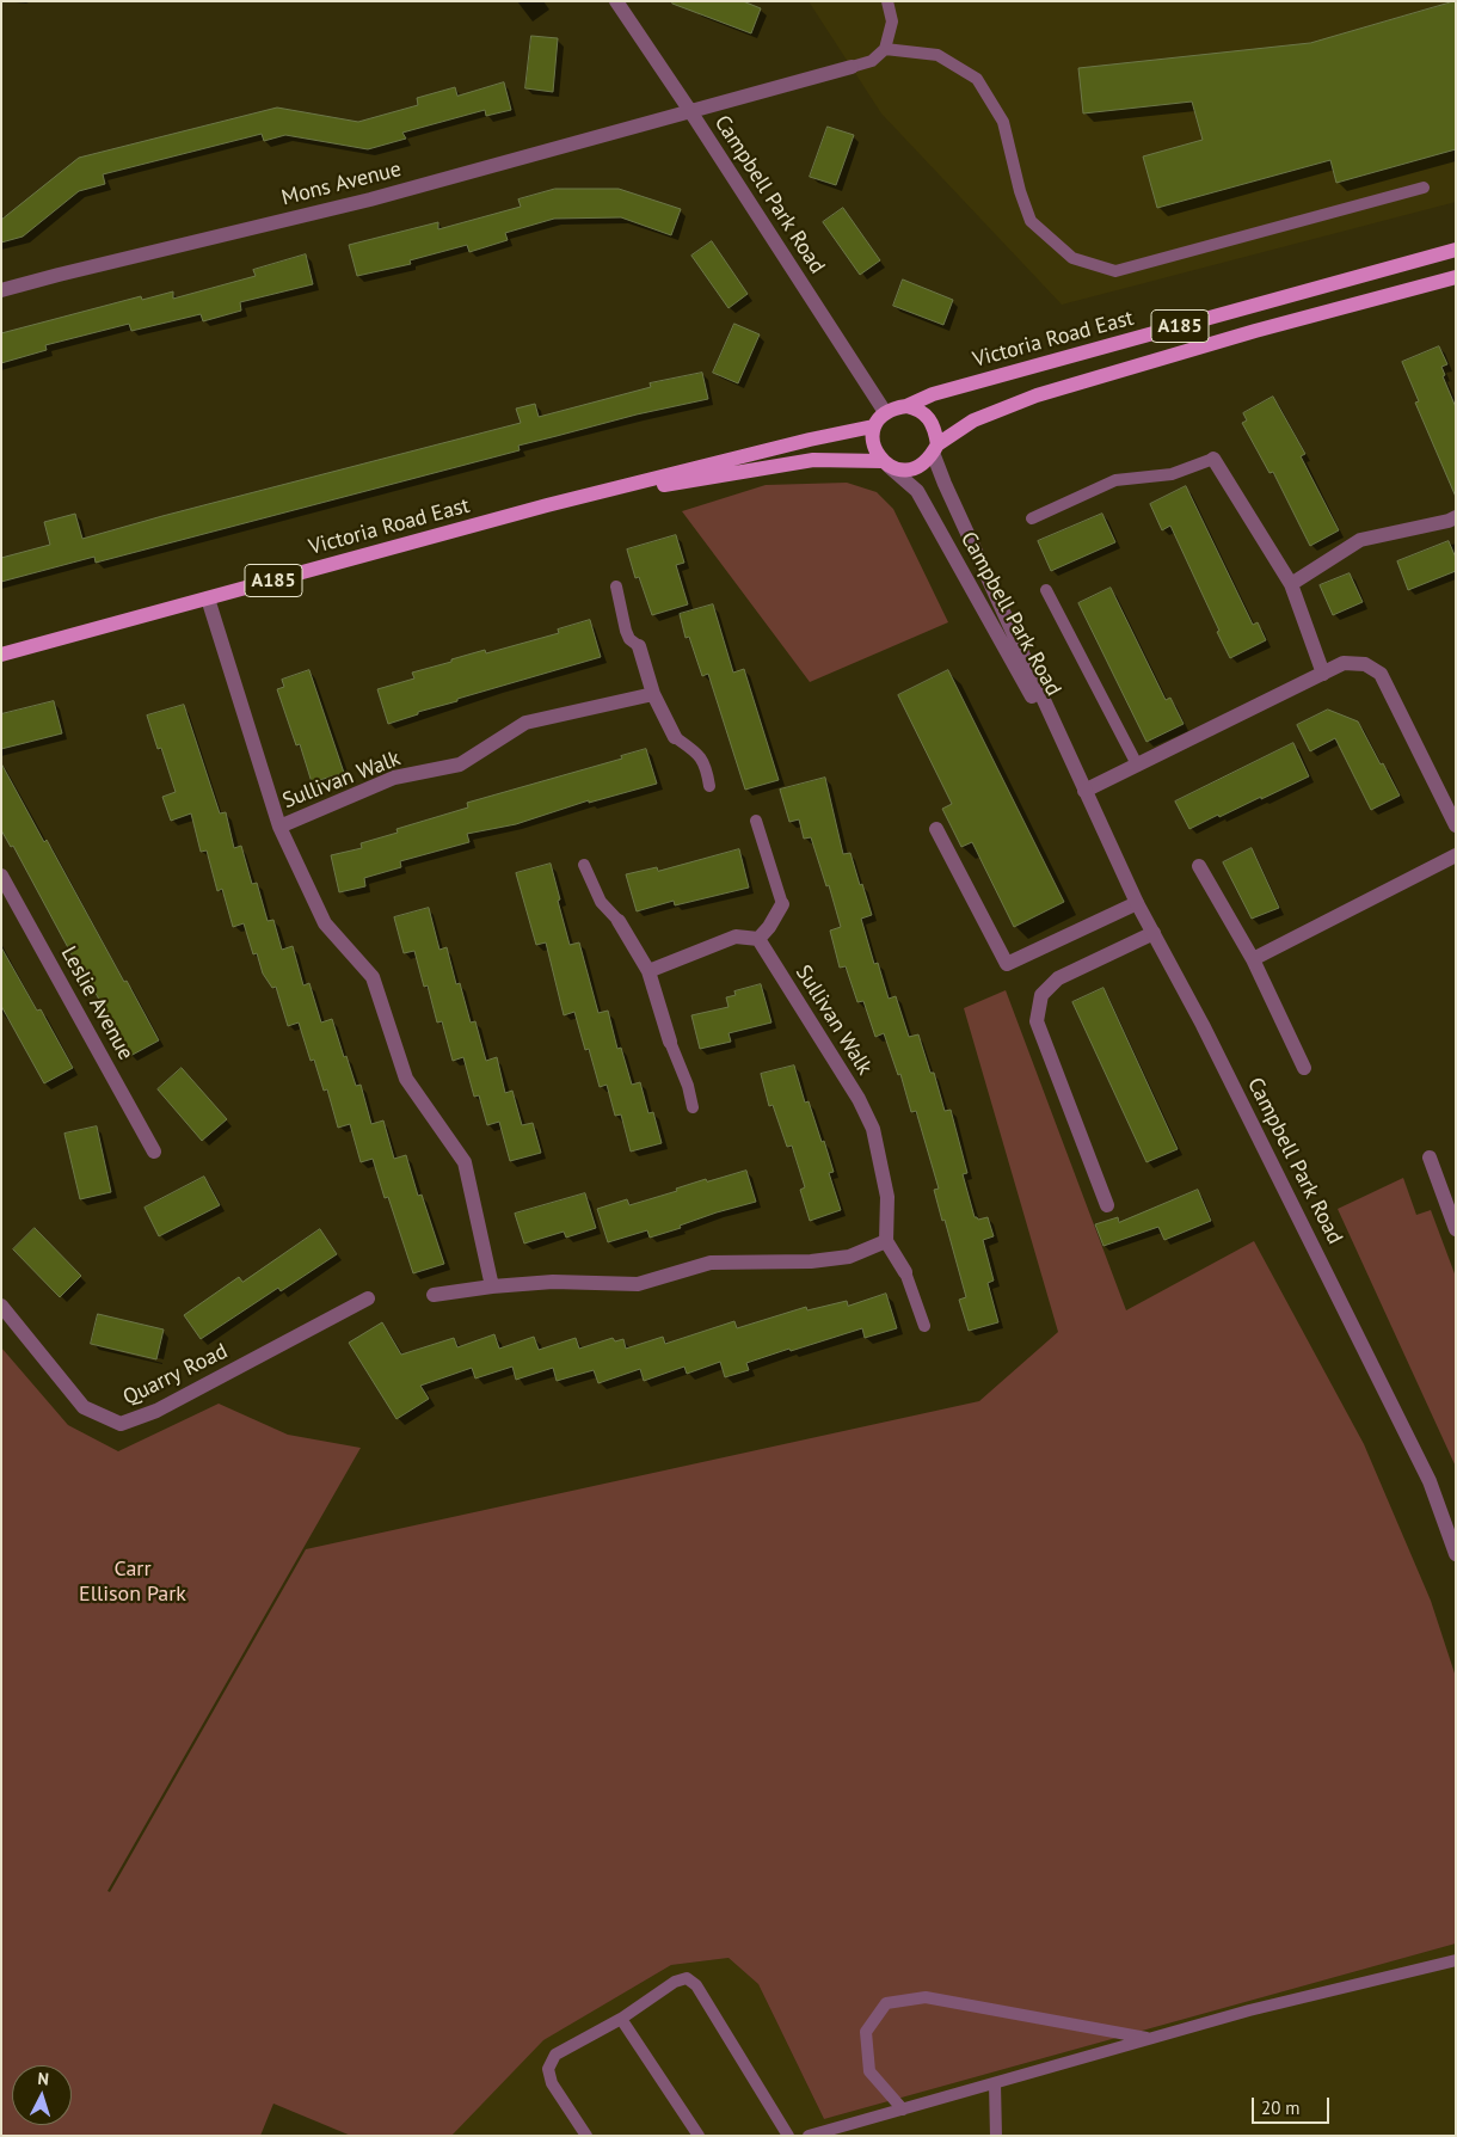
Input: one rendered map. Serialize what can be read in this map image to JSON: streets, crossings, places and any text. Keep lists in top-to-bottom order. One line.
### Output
{"streets":{"main road":["A185","Victoria Road East"],"street":["Mons Avenue","Campbell Park Road","Sullivan Walk","Leslie Avenue","Quarry Road"]},"crossings":[["Mons Avenue","Campbell Park Road"],["Campbell Park Road","A185"],["Campbell Park Road","Victoria Road East"],["A185","Victoria Road East"],["Victoria Road East","Sullivan Walk"]],"parks":["Carr Ellison Park"],"scale_bar":"20 m","north":"top"}
